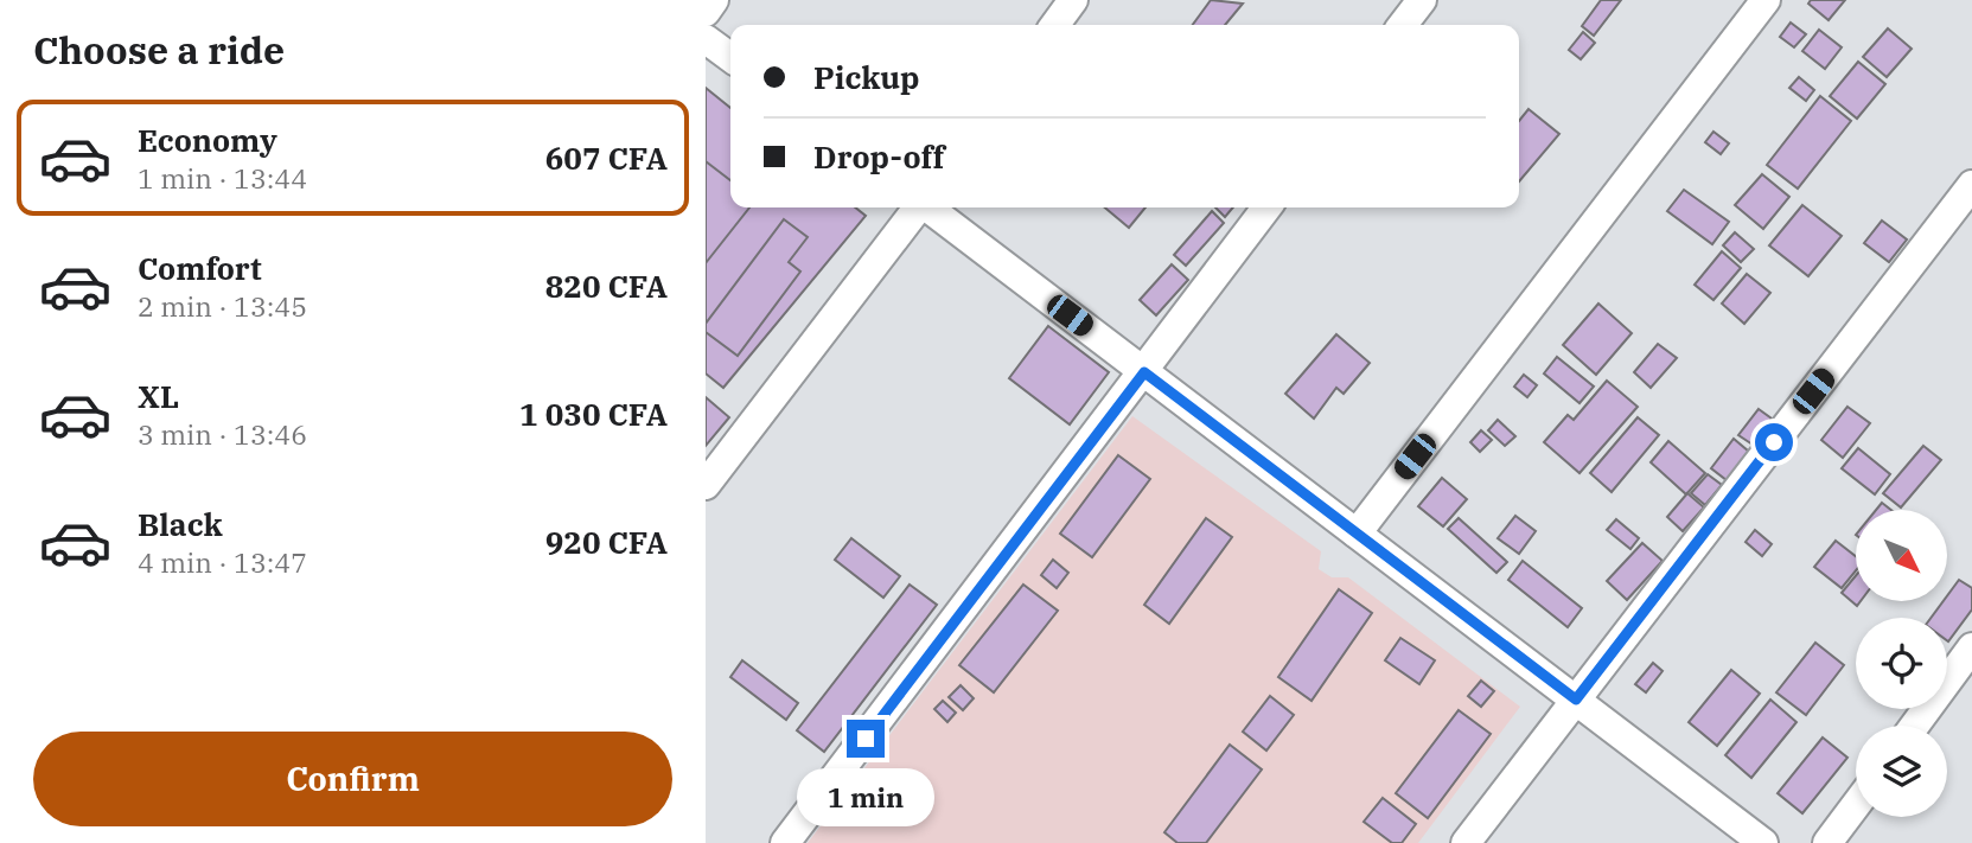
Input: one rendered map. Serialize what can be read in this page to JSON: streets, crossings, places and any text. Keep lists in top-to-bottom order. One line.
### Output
{"north":"bottom right","page":{"heading":"Choose a ride","banner":["Pickup","Drop-off"],"list":[{"name":"Economy","note":"1 min · 13:44","value":"607 CFA"},{"name":"Comfort","note":"2 min · 13:45","value":"820 CFA"},{"name":"XL","note":"3 min · 13:46","value":"1 030 CFA"},{"name":"Black","note":"4 min · 13:47","value":"920 CFA"}],"buttons":"Confirm","bubble":"1 min"}}
